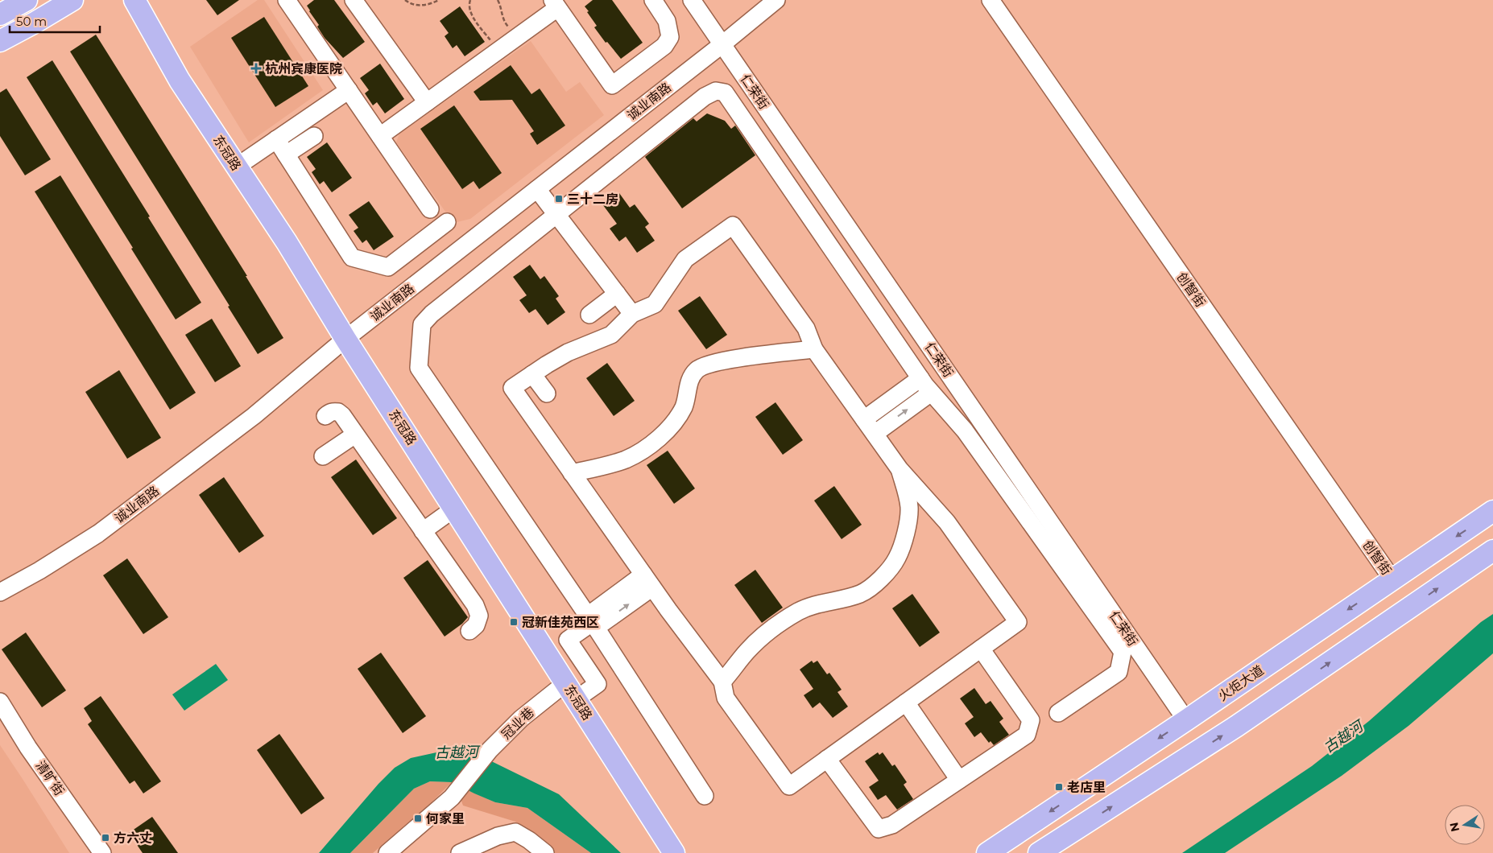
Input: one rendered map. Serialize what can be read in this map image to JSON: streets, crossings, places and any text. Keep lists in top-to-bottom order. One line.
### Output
{"streets":{"main road":["东冠路","火炬大道"],"street":["仁荣街","诚业南路","创智街","冠业巷","清旷街"]},"crossings":[["仁荣街","诚业南路"],["仁荣街","火炬大道"],["诚业南路","东冠路"],["东冠路","冠业巷"],["创智街","火炬大道"]],"water":["古越河"],"places":{"health":["杭州宾康医院"],"transit":["三十二房","冠新佳苑西区","老店里","何家里","方六丈"]},"scale_bar":"50 m","north":"left"}
